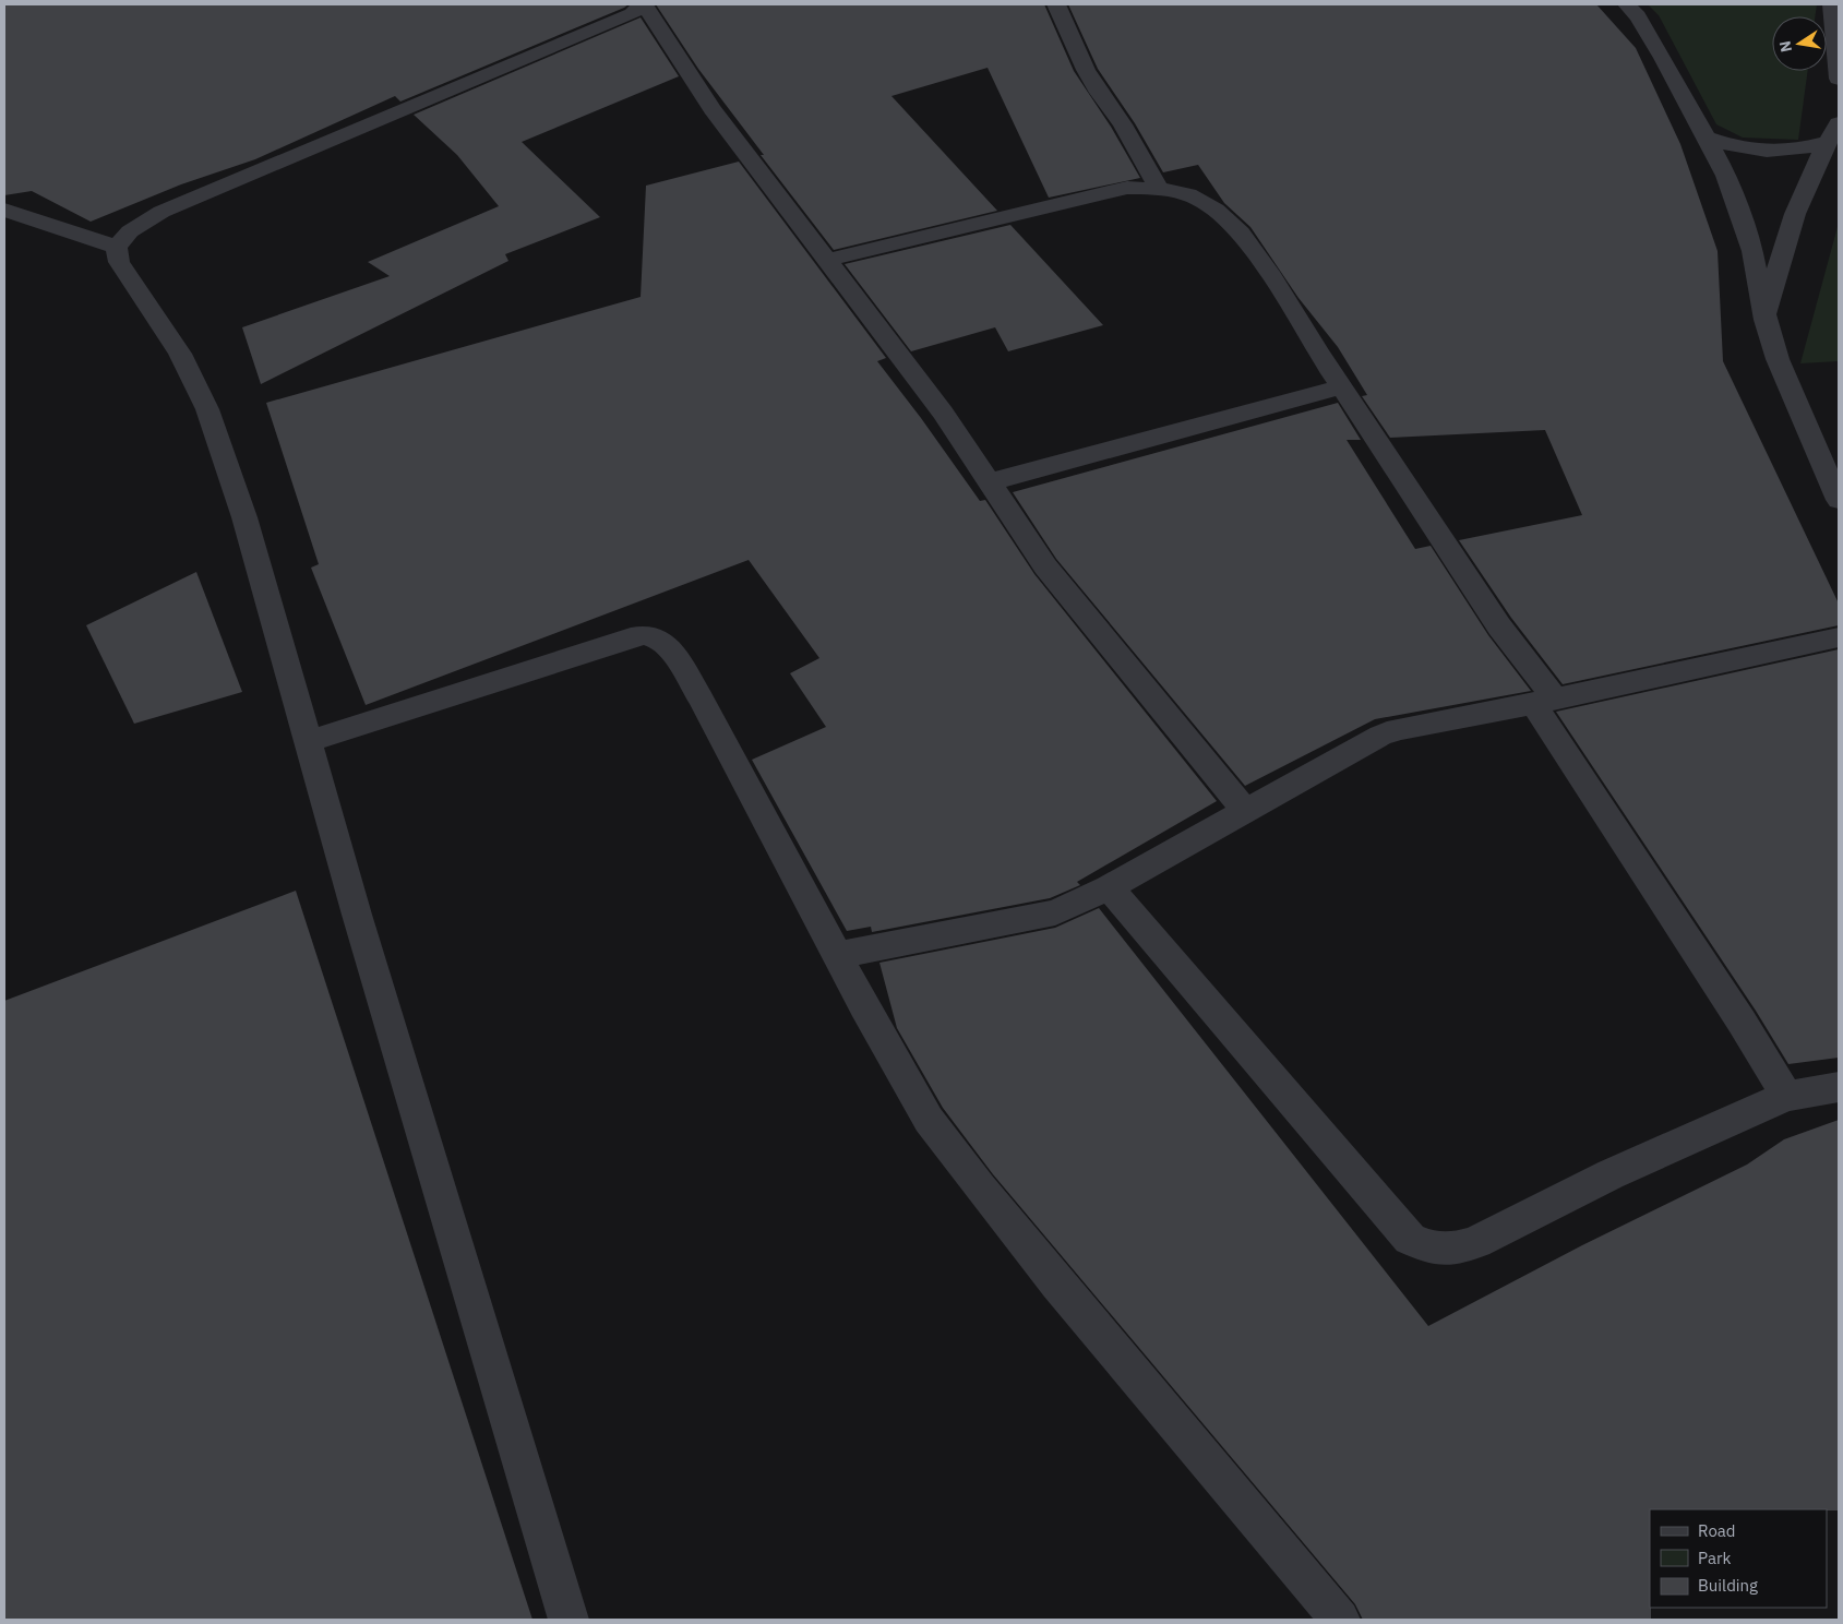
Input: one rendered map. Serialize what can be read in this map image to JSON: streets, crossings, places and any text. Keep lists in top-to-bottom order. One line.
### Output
{"legend":["Road","Park","Building"],"north":"left"}
